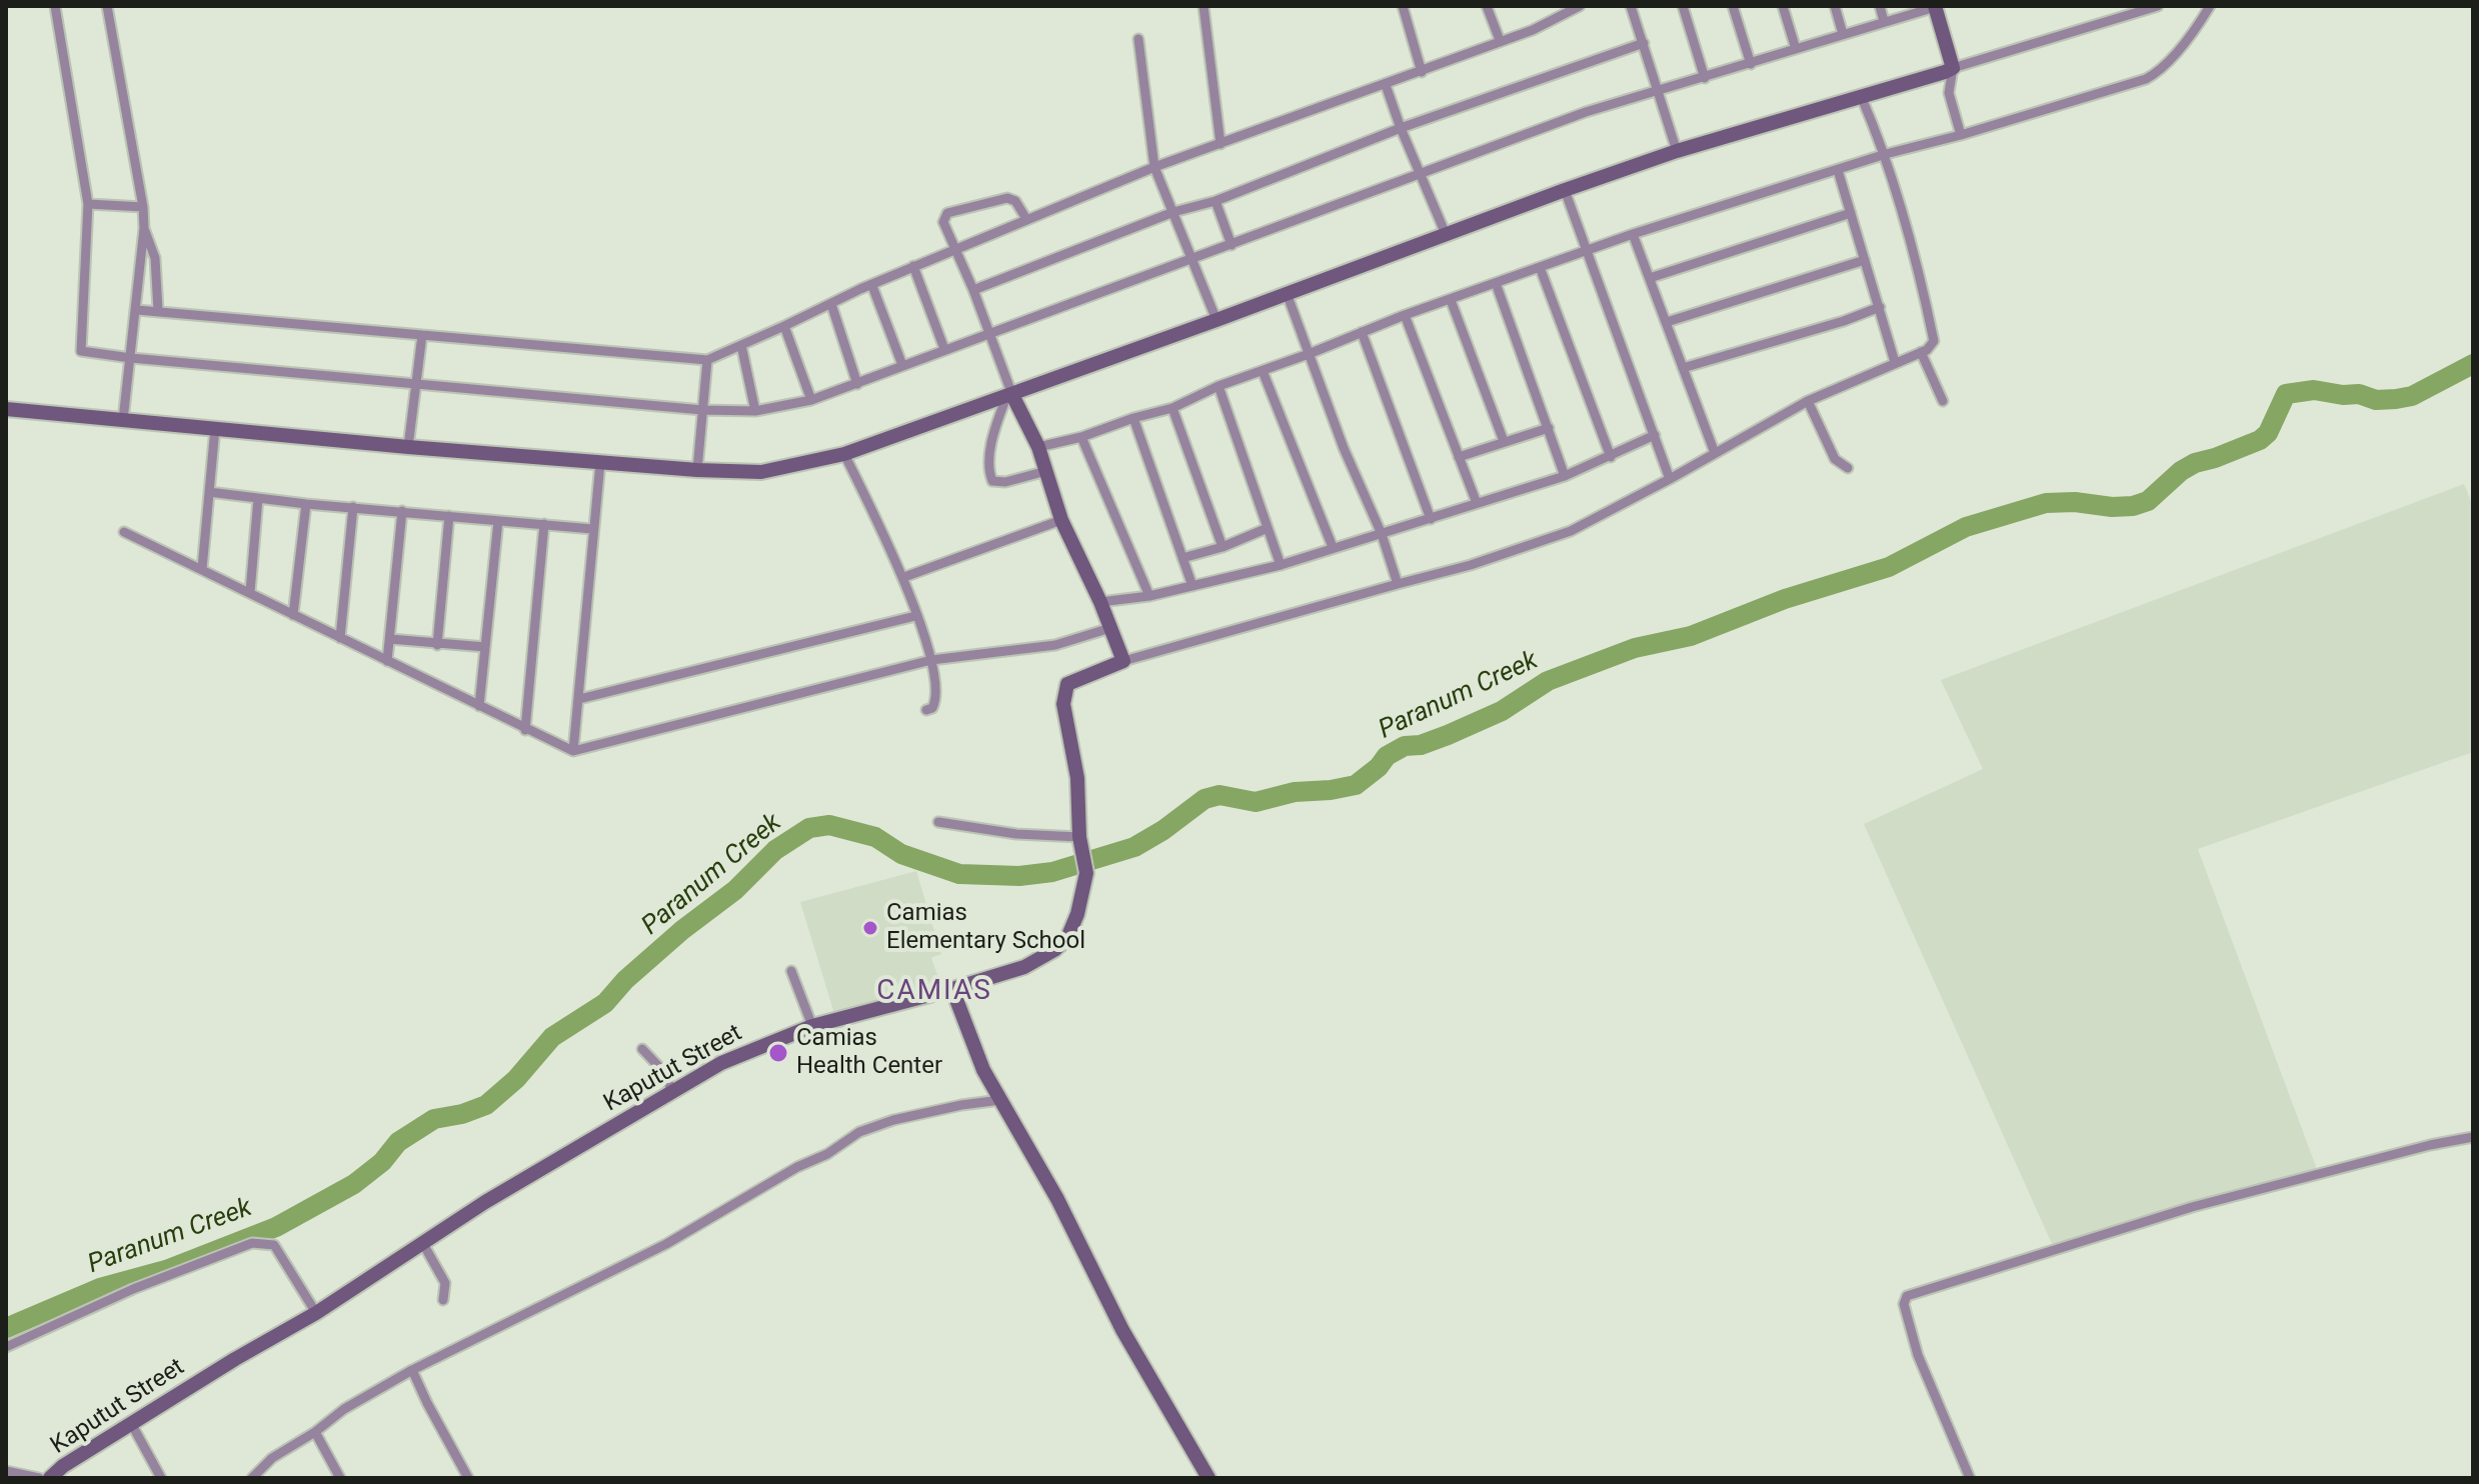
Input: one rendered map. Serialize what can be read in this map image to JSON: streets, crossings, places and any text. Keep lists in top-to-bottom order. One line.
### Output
{"streets":{"street":["Kaputut Street"]},"districts":["CAMIAS"],"water":["Paranum Creek"],"places":["Camias Elementary School","Camias Health Center"]}
